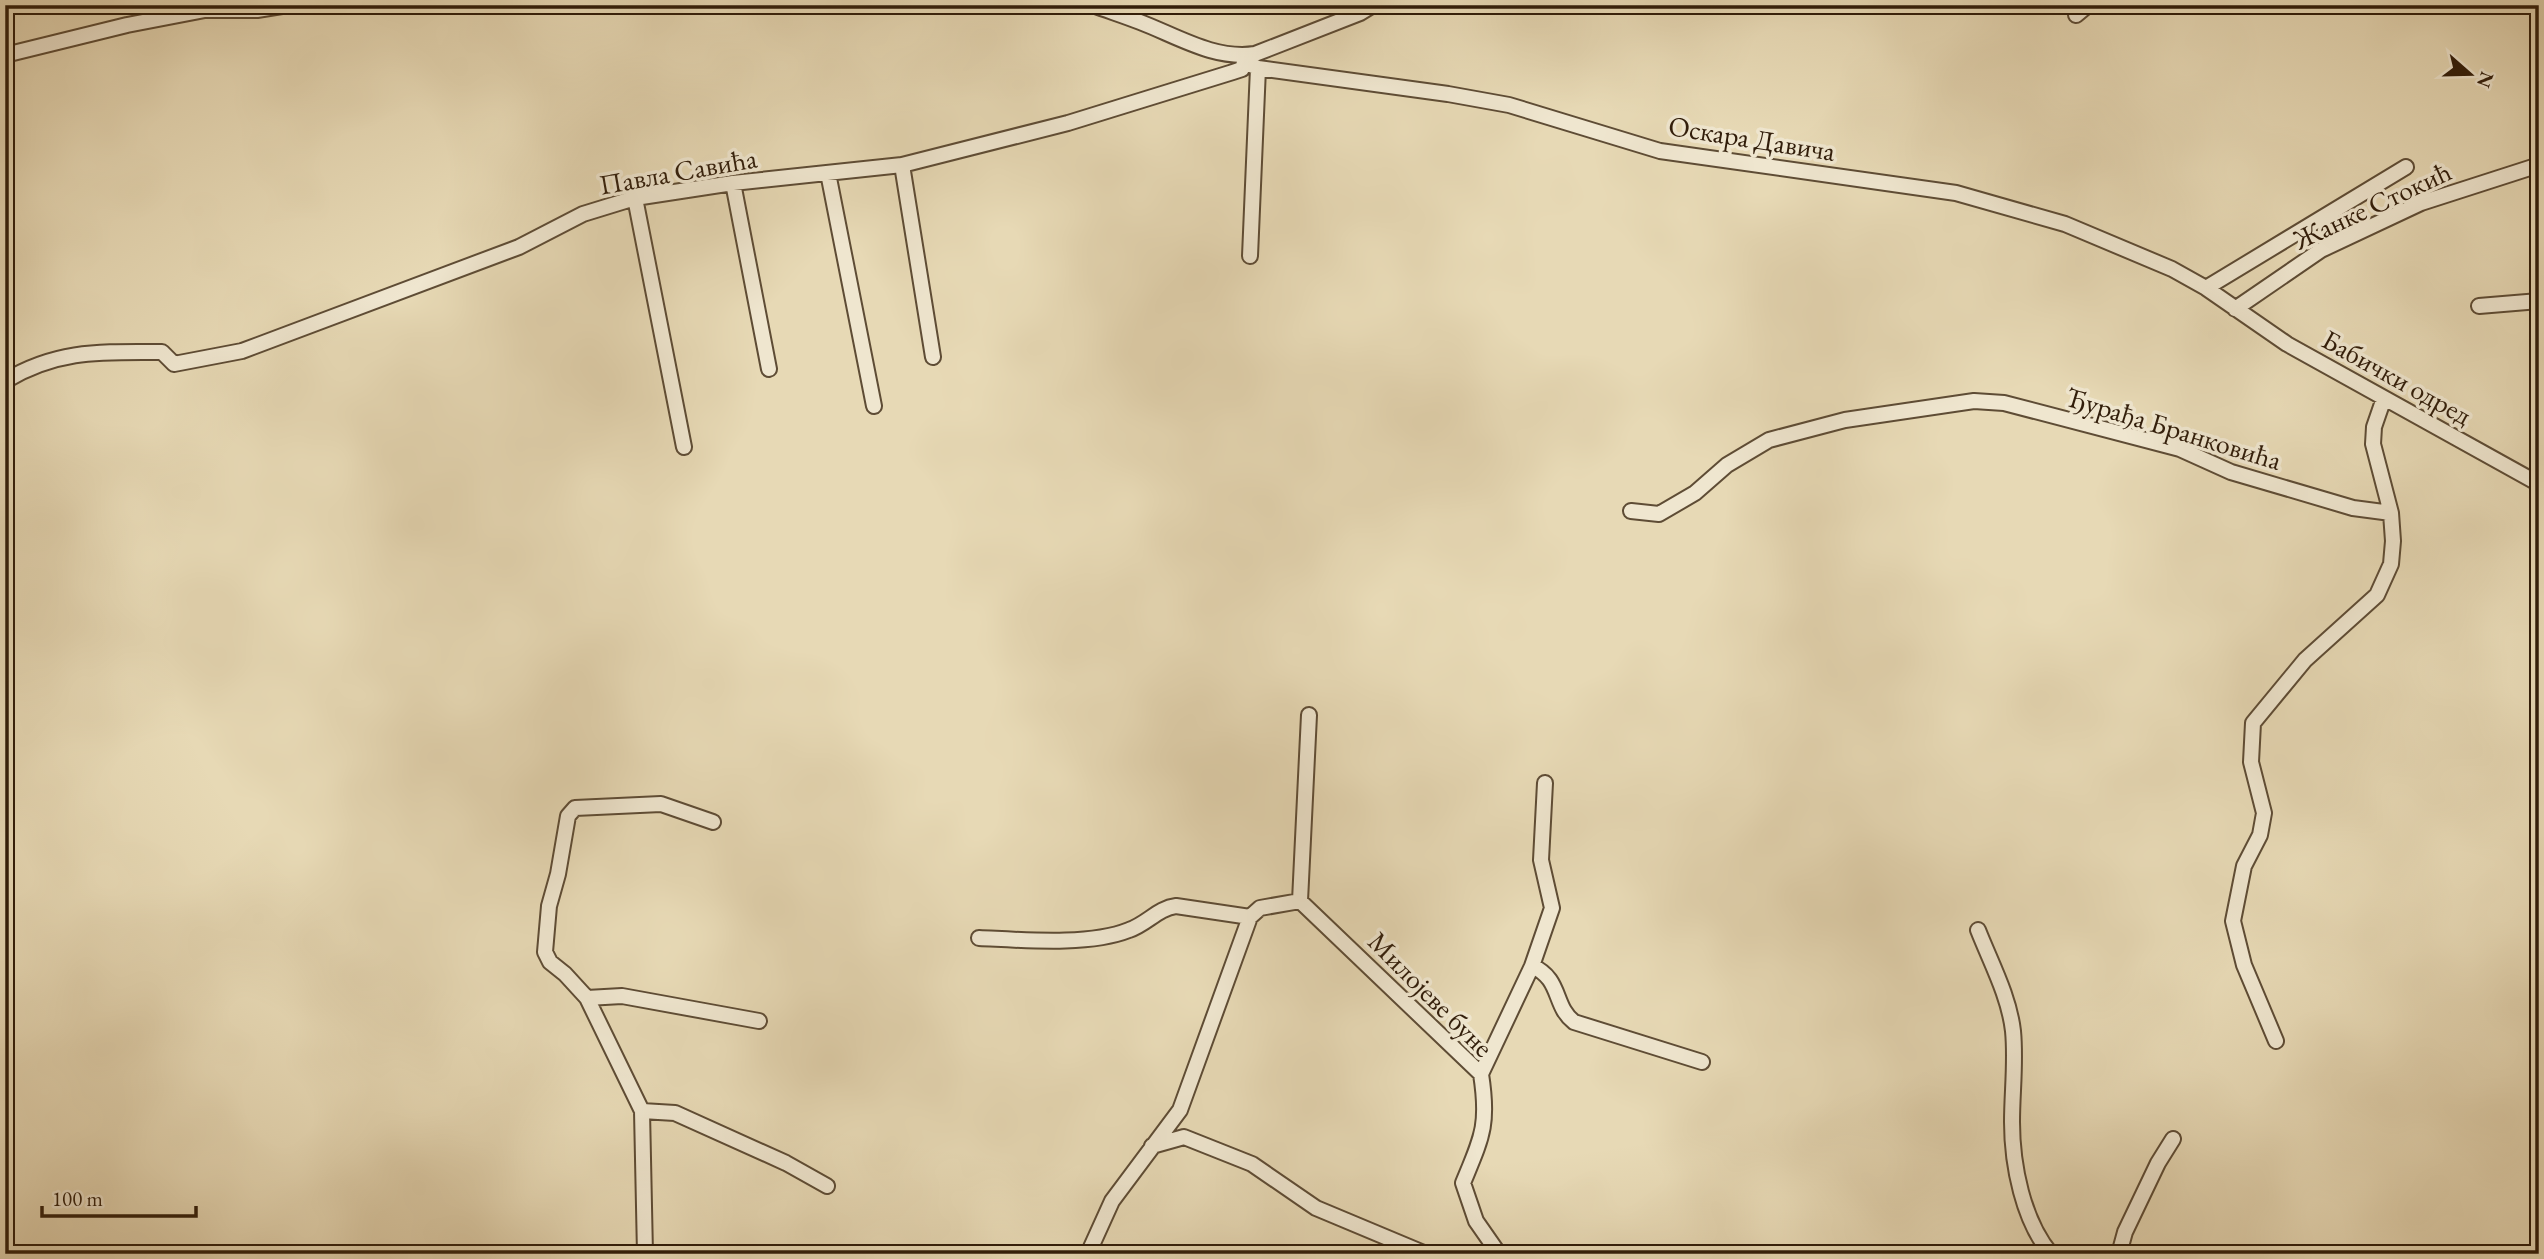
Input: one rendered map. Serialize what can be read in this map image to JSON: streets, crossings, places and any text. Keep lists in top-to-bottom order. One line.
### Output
{"streets":{"street":["Оскара Давича","Павла Савића","Жанке Стокић","Бабички одред","Ђурађа Бранковића","Милојеве буне"]},"crossings":[["Оскара Давича","Павла Савића"],["Оскара Давича","Жанке Стокић"],["Оскара Давича","Бабички одред"],["Жанке Стокић","Бабички одред"]],"scale_bar":"100 m","north":"right"}
